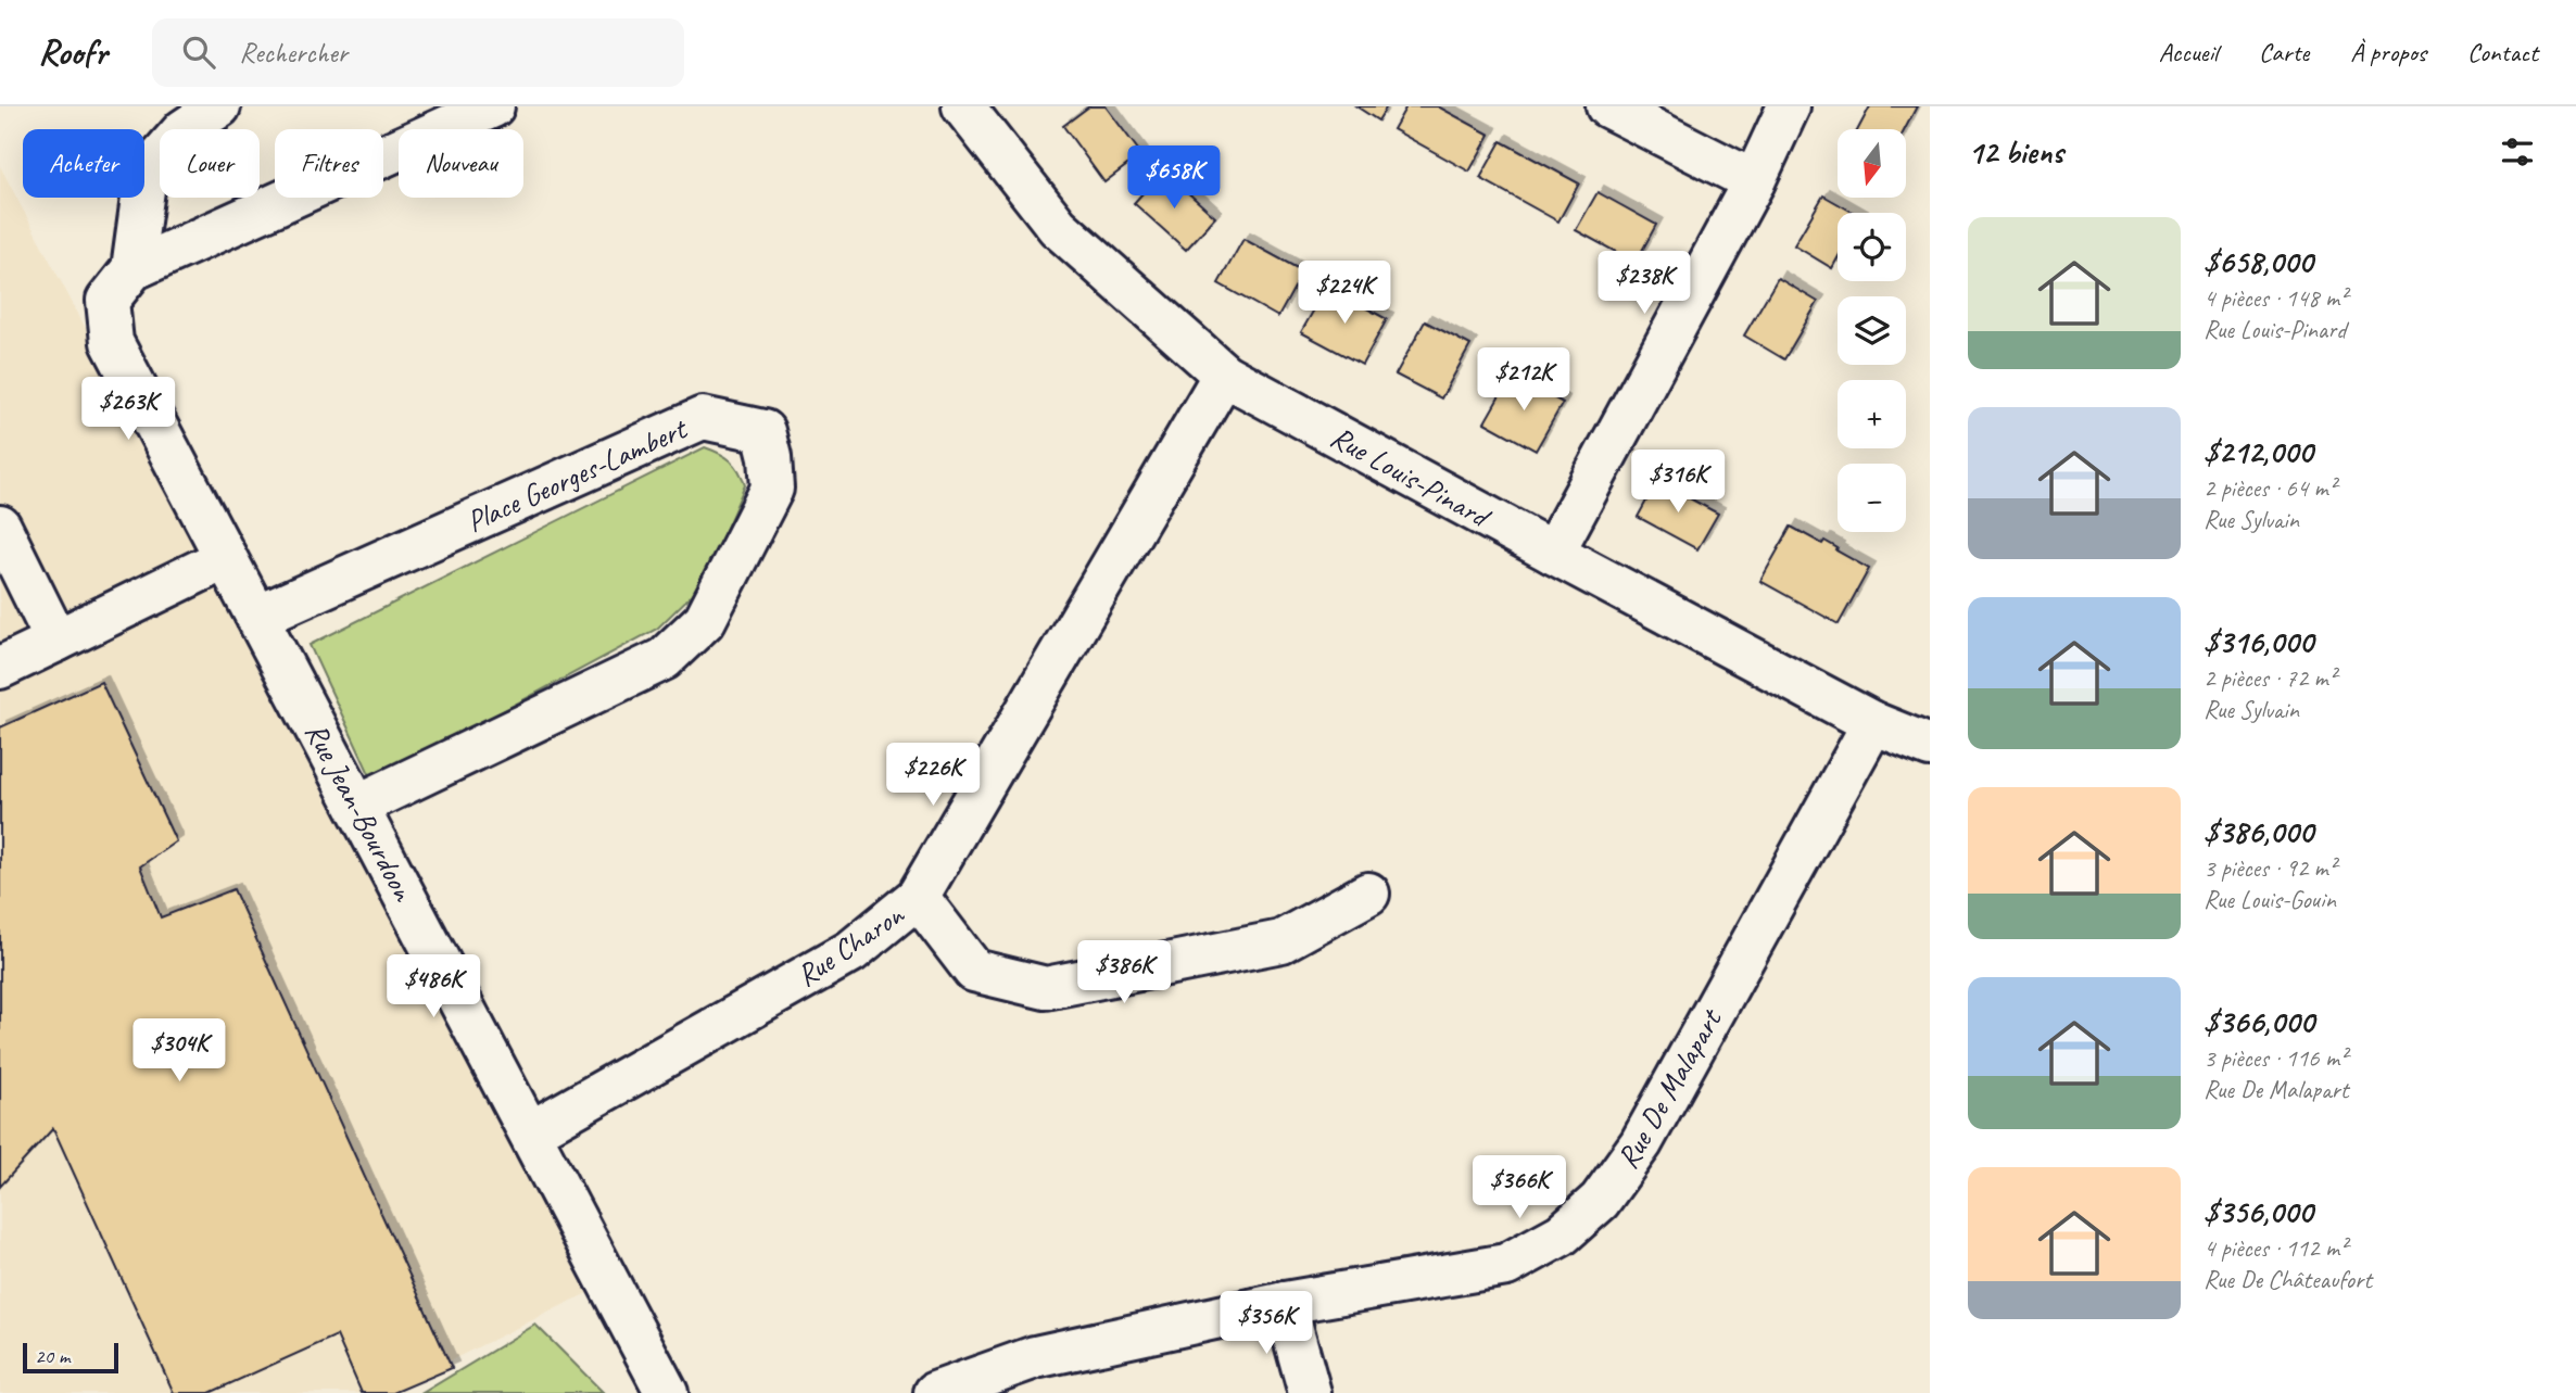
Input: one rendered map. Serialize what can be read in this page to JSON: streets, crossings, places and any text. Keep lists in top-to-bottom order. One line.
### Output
{"streets":{"street":["Place Georges-Lambert","Rue Louis-Pinard","Rue Jean-Bourdoon","Rue Charon","Rue De Malapart"]},"crossings":[["Place Georges-Lambert","Rue Jean-Bourdoon"],["Rue Louis-Pinard","Rue Charon"],["Rue Louis-Pinard","Rue De Malapart"],["Rue Jean-Bourdoon","Rue Charon"]],"scale_bar":"20 m","north":"bottom","page":{"header":"Roofr","search":"Rechercher","nav":["Accueil","Carte","À propos","Contact"],"heading":"12 biens","map_buttons":["+","−"],"chip":["Acheter","Louer","Filtres","Nouveau"],"price":["$658K","$238K","$224K","$212K","$263K","$316K","$226K","$386K","$486K","$304K","$366K","$356K"],"list":[{"name":"$658,000","note":"4 pièces · 148 m² · Rue Louis-Pinard"},{"name":"$212,000","note":"2 pièces · 64 m² · Rue Sylvain"},{"name":"$316,000","note":"2 pièces · 72 m² · Rue Sylvain"},{"name":"$386,000","note":"3 pièces · 92 m² · Rue Louis-Gouin"},{"name":"$366,000","note":"3 pièces · 116 m² · Rue De Malapart"},{"name":"$356,000","note":"4 pièces · 112 m² · Rue De Châteaufort"}],"scale":"20 m"}}
